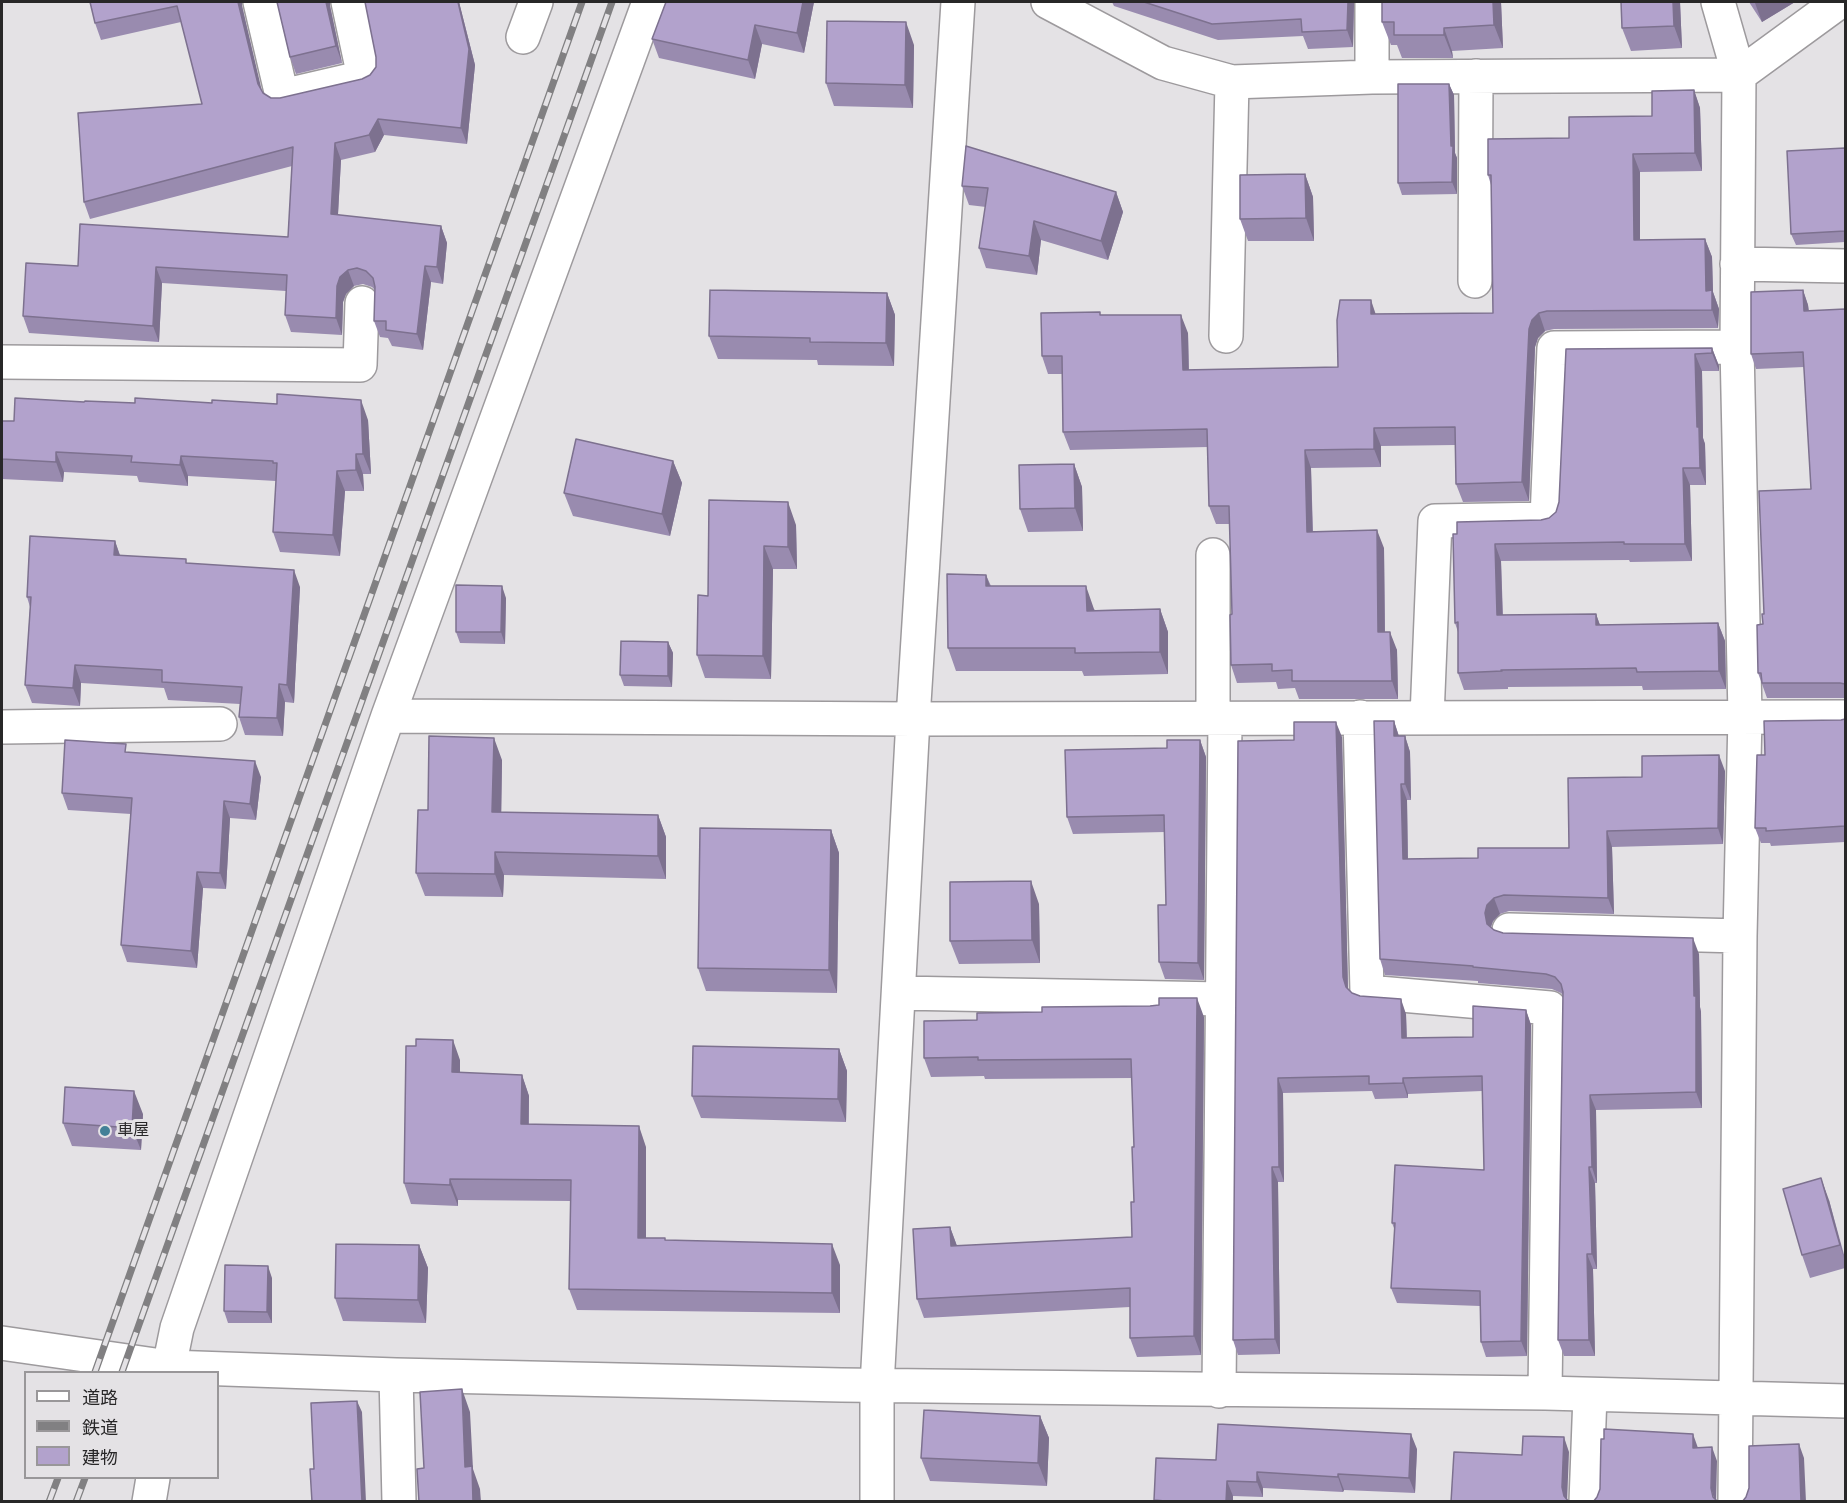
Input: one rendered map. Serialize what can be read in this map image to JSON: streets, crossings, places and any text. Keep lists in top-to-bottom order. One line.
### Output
{"places":["車屋"],"legend":["道路","鉄道","建物"]}
